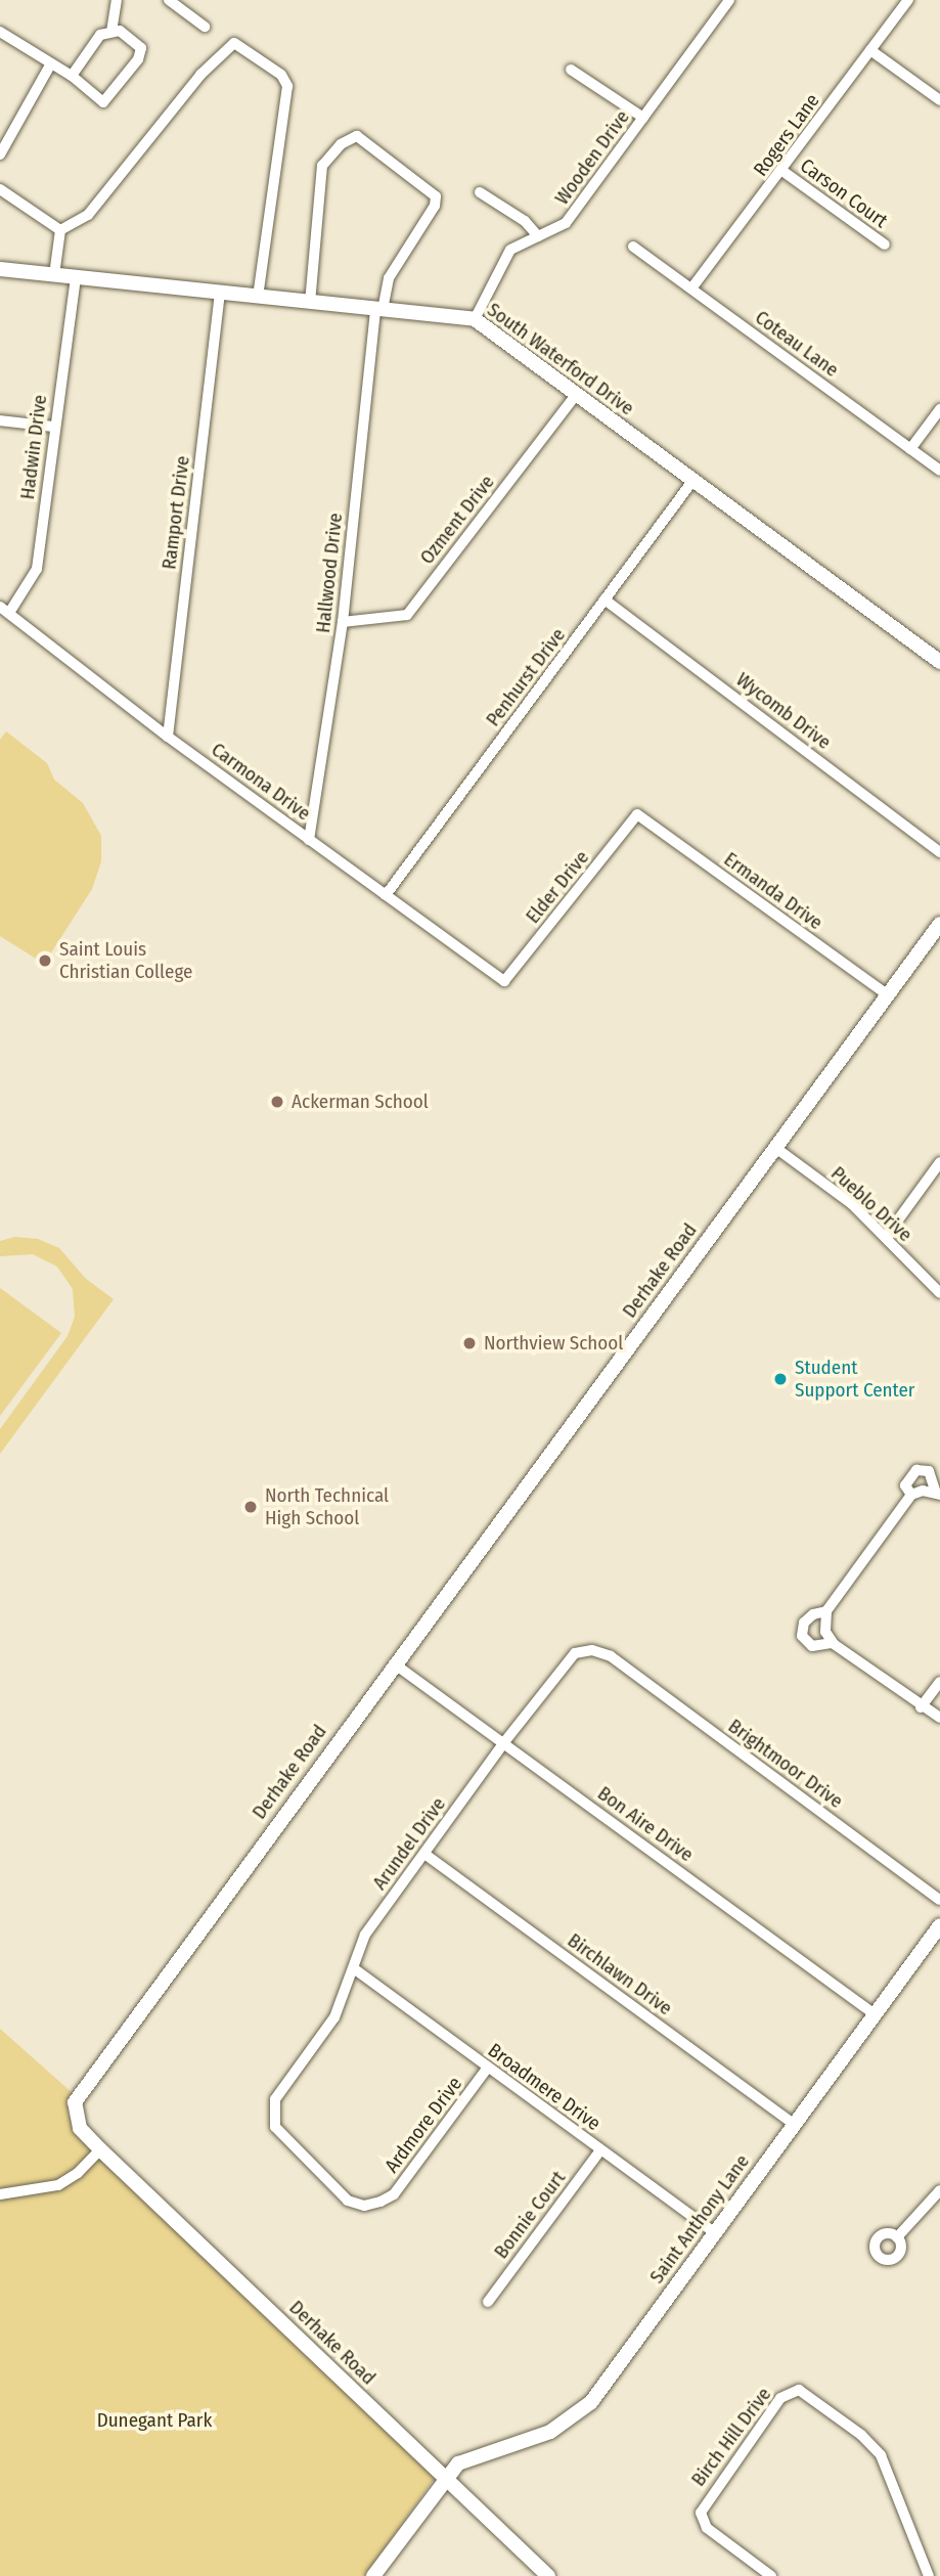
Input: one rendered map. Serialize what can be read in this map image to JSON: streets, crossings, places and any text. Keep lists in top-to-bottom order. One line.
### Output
{"streets":{"street":["Rogers Lane","Wooden Drive","Carson Court","Coteau Lane","South Waterford Drive","Hadwin Drive","Ramport Drive","Ozment Drive","Hallwood Drive","Penhurst Drive","Wycomb Drive","Carmona Drive","Elder Drive","Ermanda Drive","Pueblo Drive","Derhake Road","Brightmoor Drive","Bon Aire Drive","Arundel Drive","Birchlawn Drive","Broadmere Drive","Ardmore Drive","Bonnie Court","Saint Anthony Lane","Birch Hill Drive"]},"crossings":[["Rogers Lane","Carson Court"],["Rogers Lane","Coteau Lane"],["Wooden Drive","South Waterford Drive"],["South Waterford Drive","Hadwin Drive"],["South Waterford Drive","Ramport Drive"],["South Waterford Drive","Ozment Drive"],["South Waterford Drive","Hallwood Drive"],["South Waterford Drive","Penhurst Drive"],["Hadwin Drive","Carmona Drive"],["Ramport Drive","Carmona Drive"],["Ozment Drive","Hallwood Drive"],["Hallwood Drive","Carmona Drive"],["Penhurst Drive","Wycomb Drive"],["Penhurst Drive","Carmona Drive"],["Carmona Drive","Elder Drive"],["Elder Drive","Ermanda Drive"],["Ermanda Drive","Derhake Road"],["Pueblo Drive","Derhake Road"],["Derhake Road","Bon Aire Drive"],["Derhake Road","Saint Anthony Lane"],["Brightmoor Drive","Arundel Drive"],["Bon Aire Drive","Arundel Drive"],["Bon Aire Drive","Saint Anthony Lane"],["Arundel Drive","Birchlawn Drive"],["Arundel Drive","Broadmere Drive"],["Arundel Drive","Ardmore Drive"],["Birchlawn Drive","Saint Anthony Lane"],["Broadmere Drive","Ardmore Drive"],["Broadmere Drive","Bonnie Court"],["Broadmere Drive","Saint Anthony Lane"]],"parks":["Dunegant Park"],"places":["Saint Louis Christian College","Ackerman School","Northview School","Student Support Center","North Technical High School"]}
